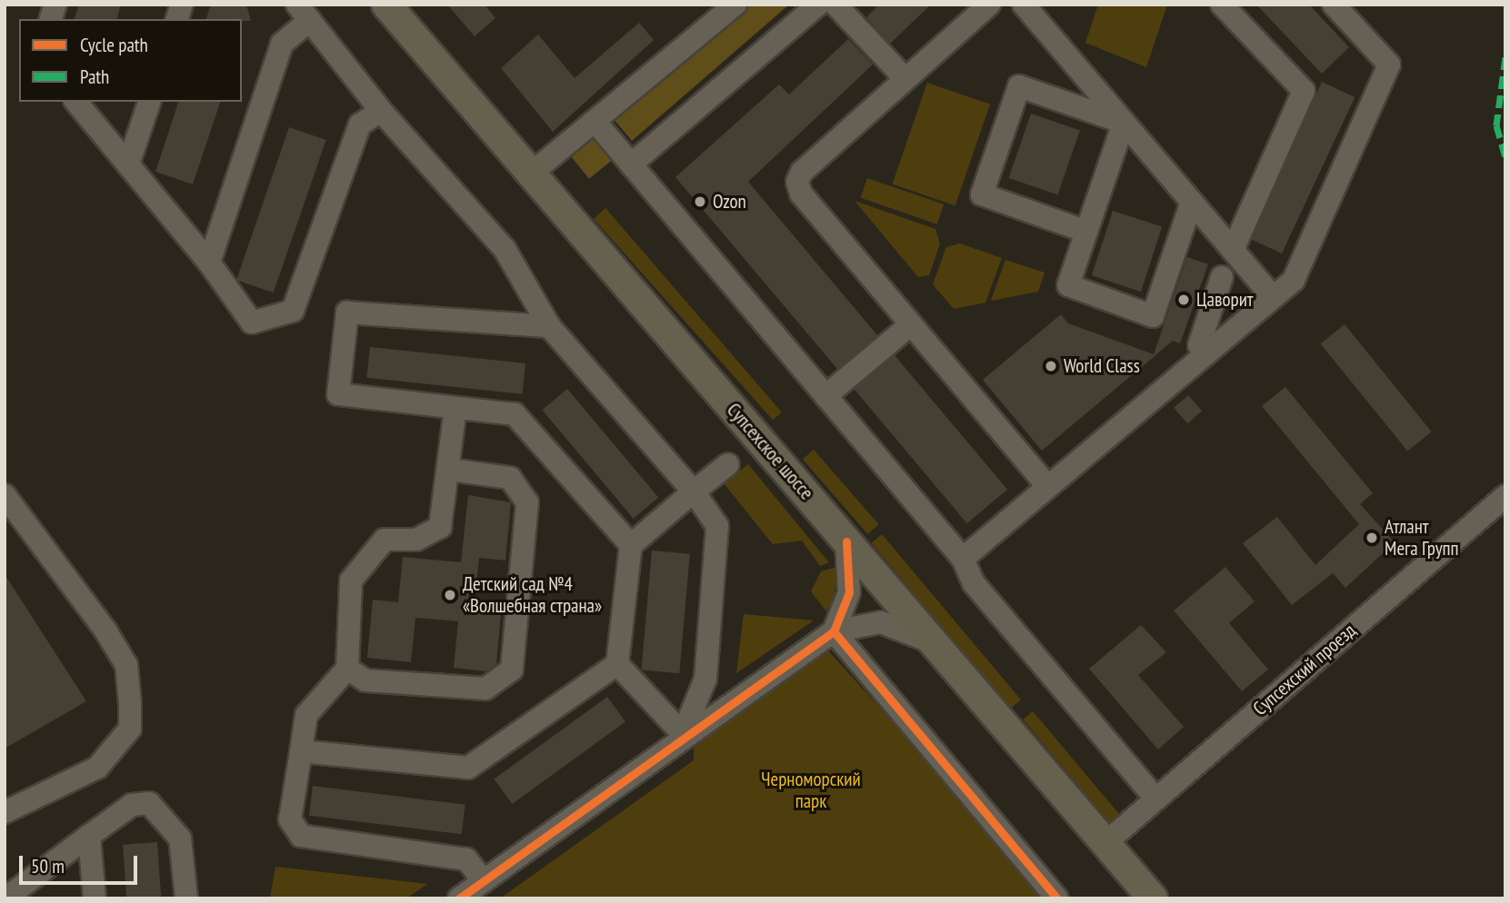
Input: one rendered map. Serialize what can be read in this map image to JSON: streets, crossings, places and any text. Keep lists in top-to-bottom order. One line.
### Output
{"streets":{"main road":["Супсехское шоссе"],"street":["Супсехский проезд"]},"crossings":[["Супсехское шоссе","Супсехский проезд"]],"parks":["Черноморский парк"],"places":["Ozon","Цаворит","World Class","Атлант Мега Групп","Детский сад №4 «Волшебная страна»"],"legend":["Cycle path","Path"],"scale_bar":"50 m"}
